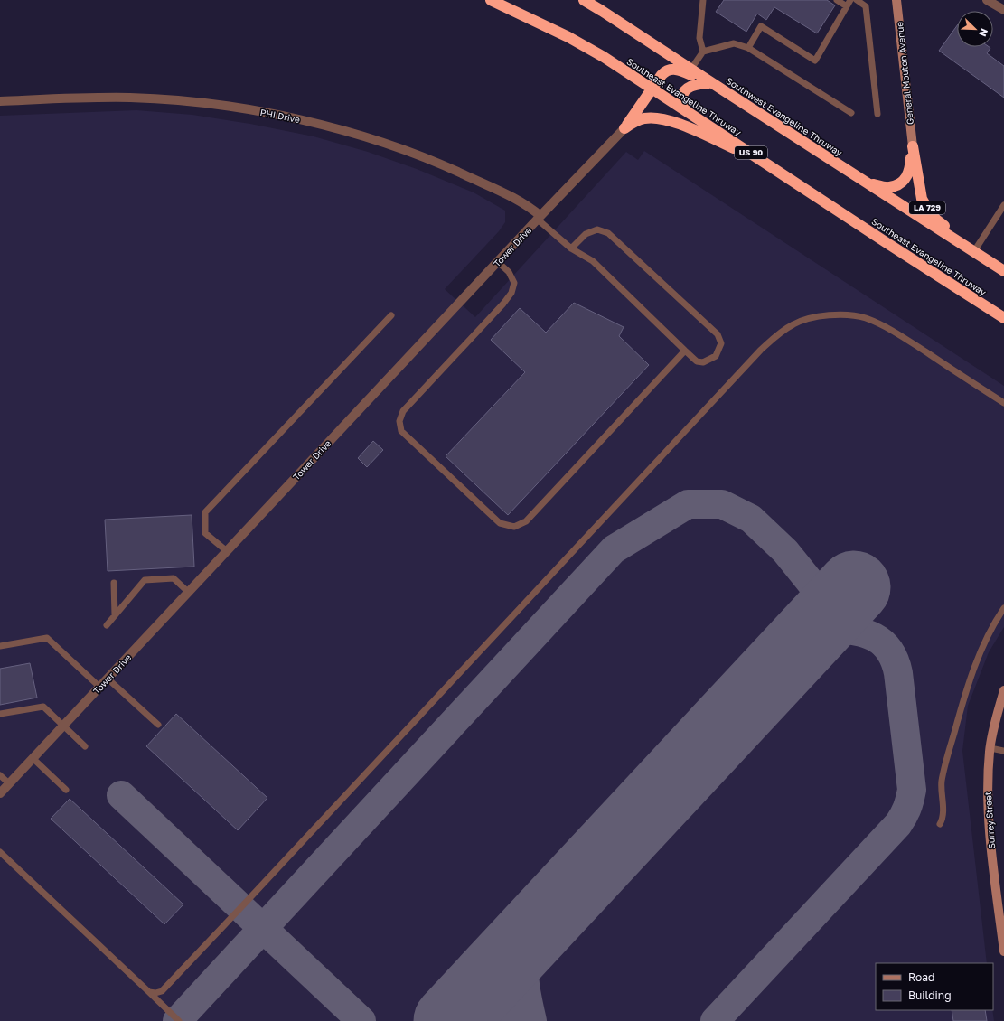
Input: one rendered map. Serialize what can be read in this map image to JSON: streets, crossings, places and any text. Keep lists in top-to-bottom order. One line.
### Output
{"streets":{"highway":["Southeast Evangeline Thruway","Southwest Evangeline Thruway","US 90","LA 729"],"street":["General Mouton Avenue","PHI Drive","Tower Drive","Surrey Street"]},"crossings":[["General Mouton Avenue","LA 729"],["PHI Drive","Tower Drive"],["Southwest Evangeline Thruway","LA 729"]],"legend":["Road","Building"],"north":"bottom right"}
